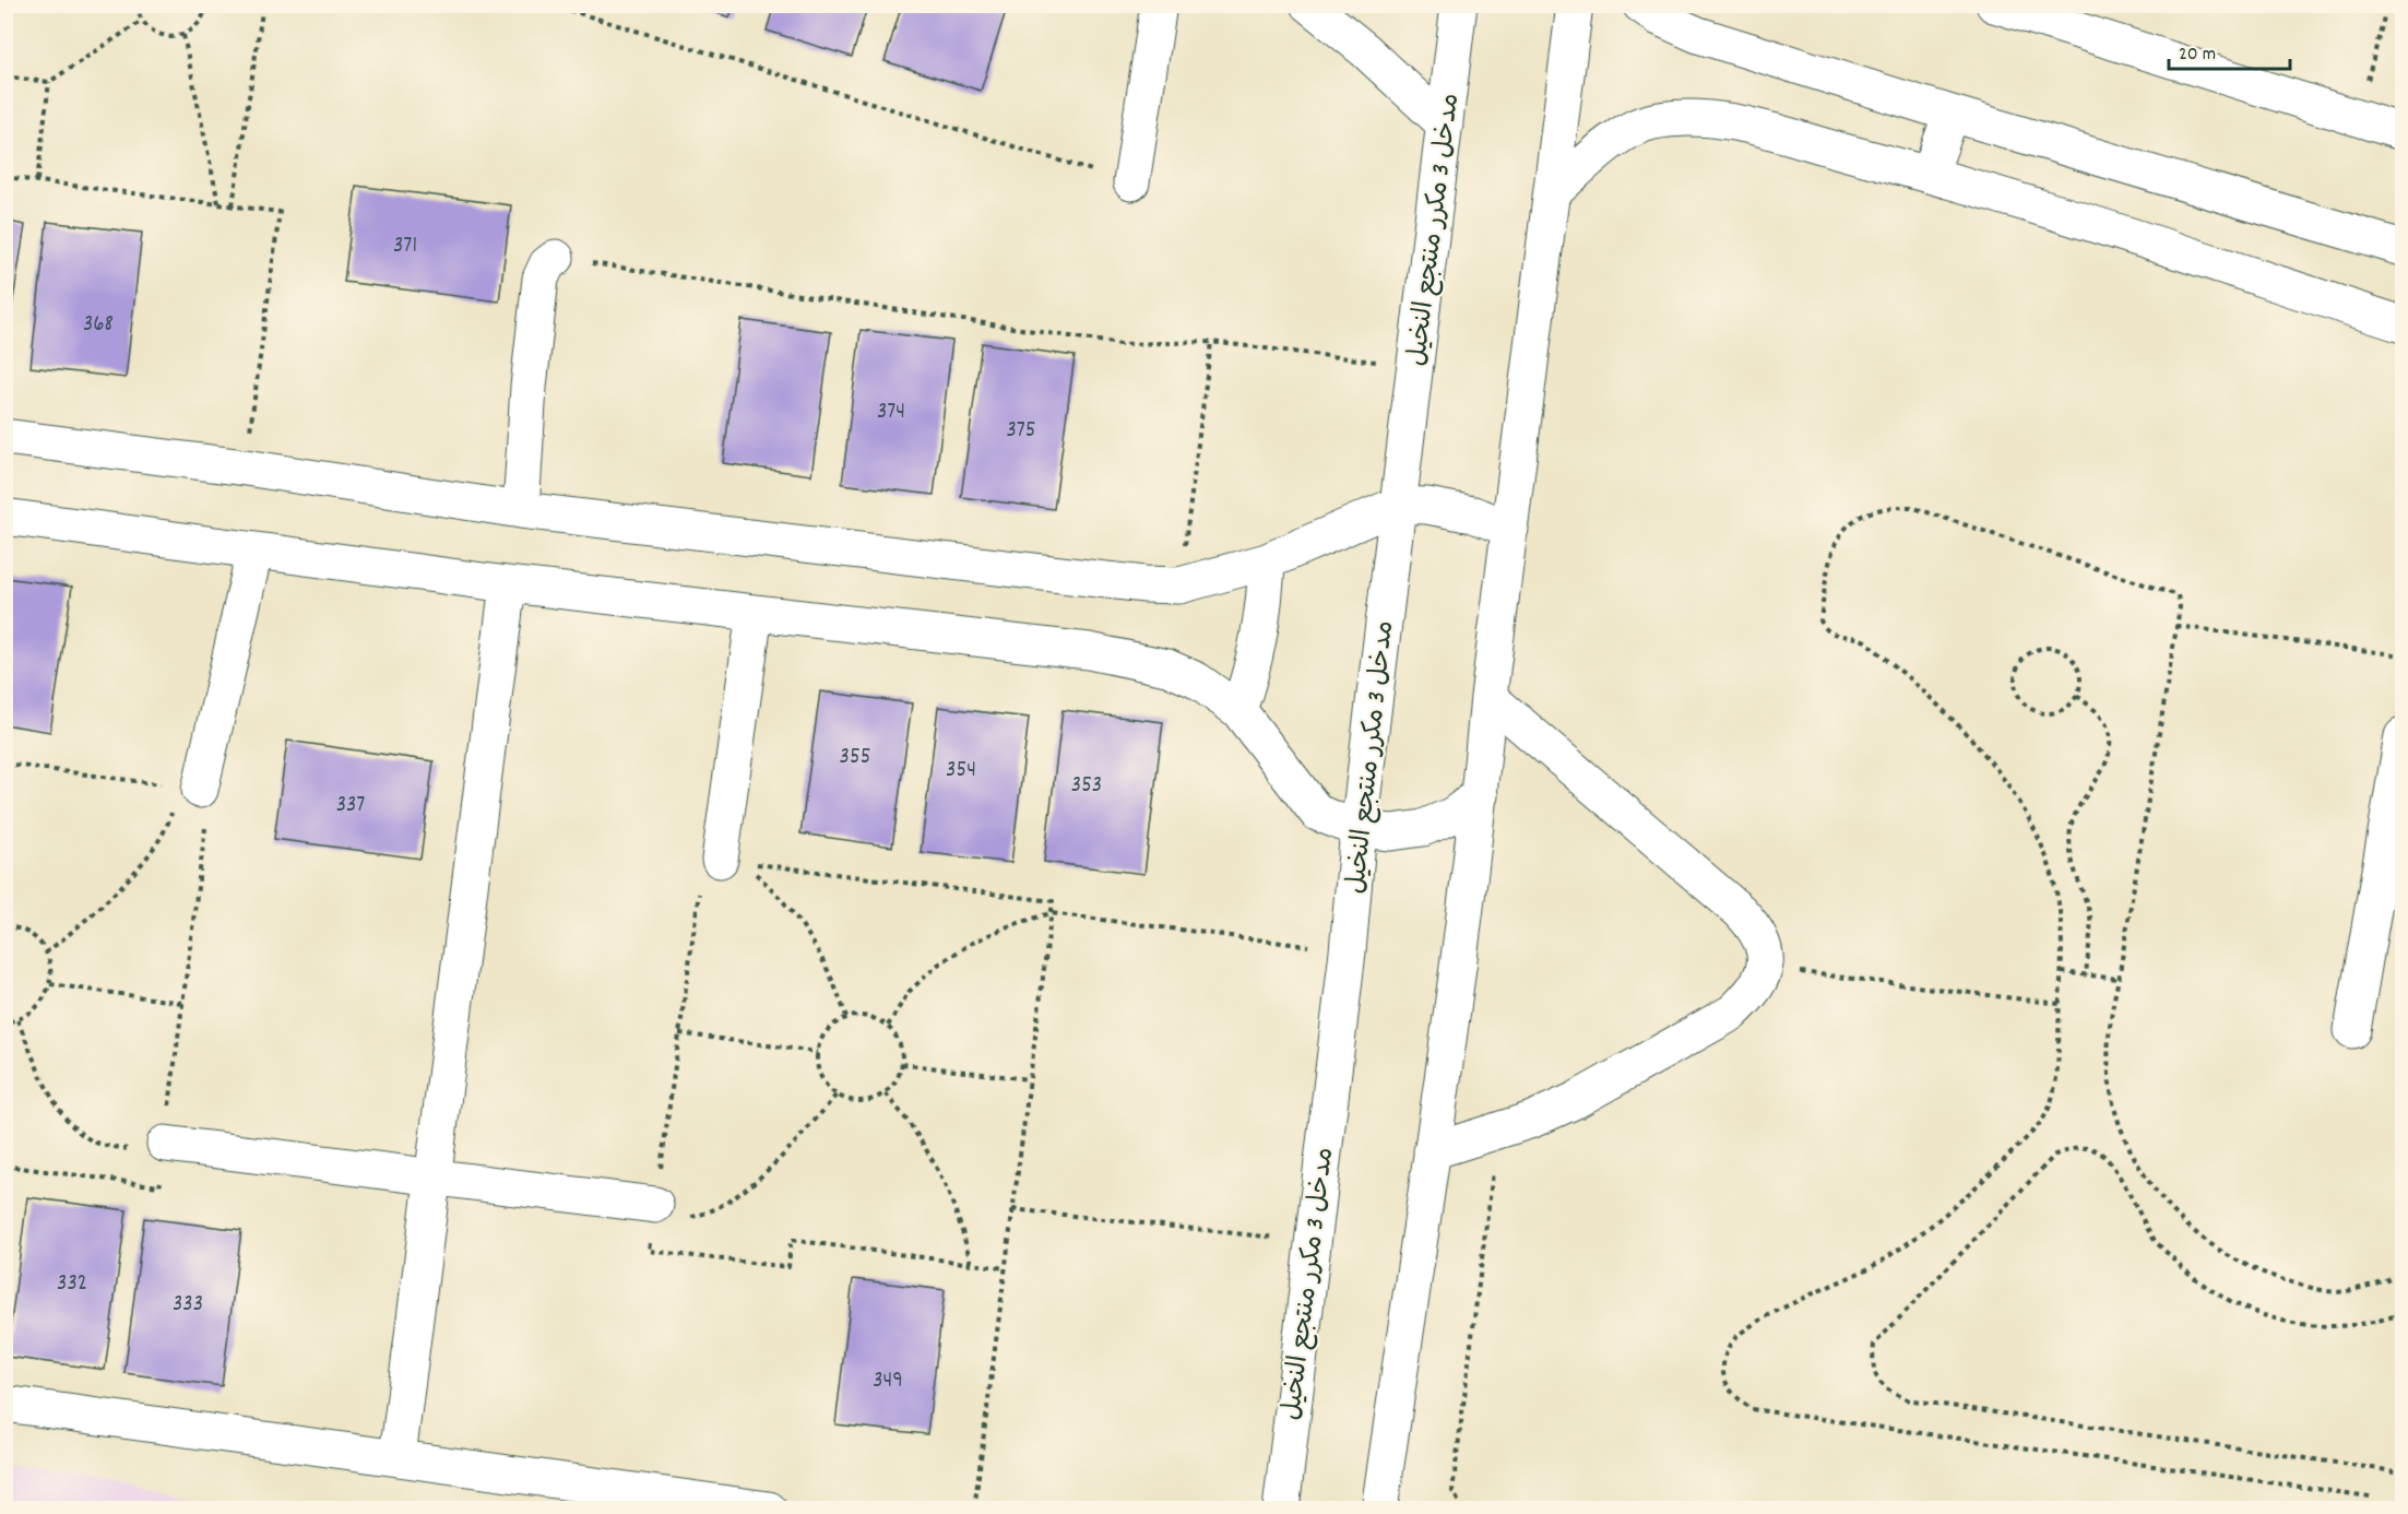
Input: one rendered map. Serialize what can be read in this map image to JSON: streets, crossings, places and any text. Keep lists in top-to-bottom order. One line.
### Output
{"streets":{"street":["مدخل 3 مكرر منتجع النخيل"]},"house_numbers":["371","368","374","375","355","354","353","337","332","333","349"],"scale_bar":"20 m"}
